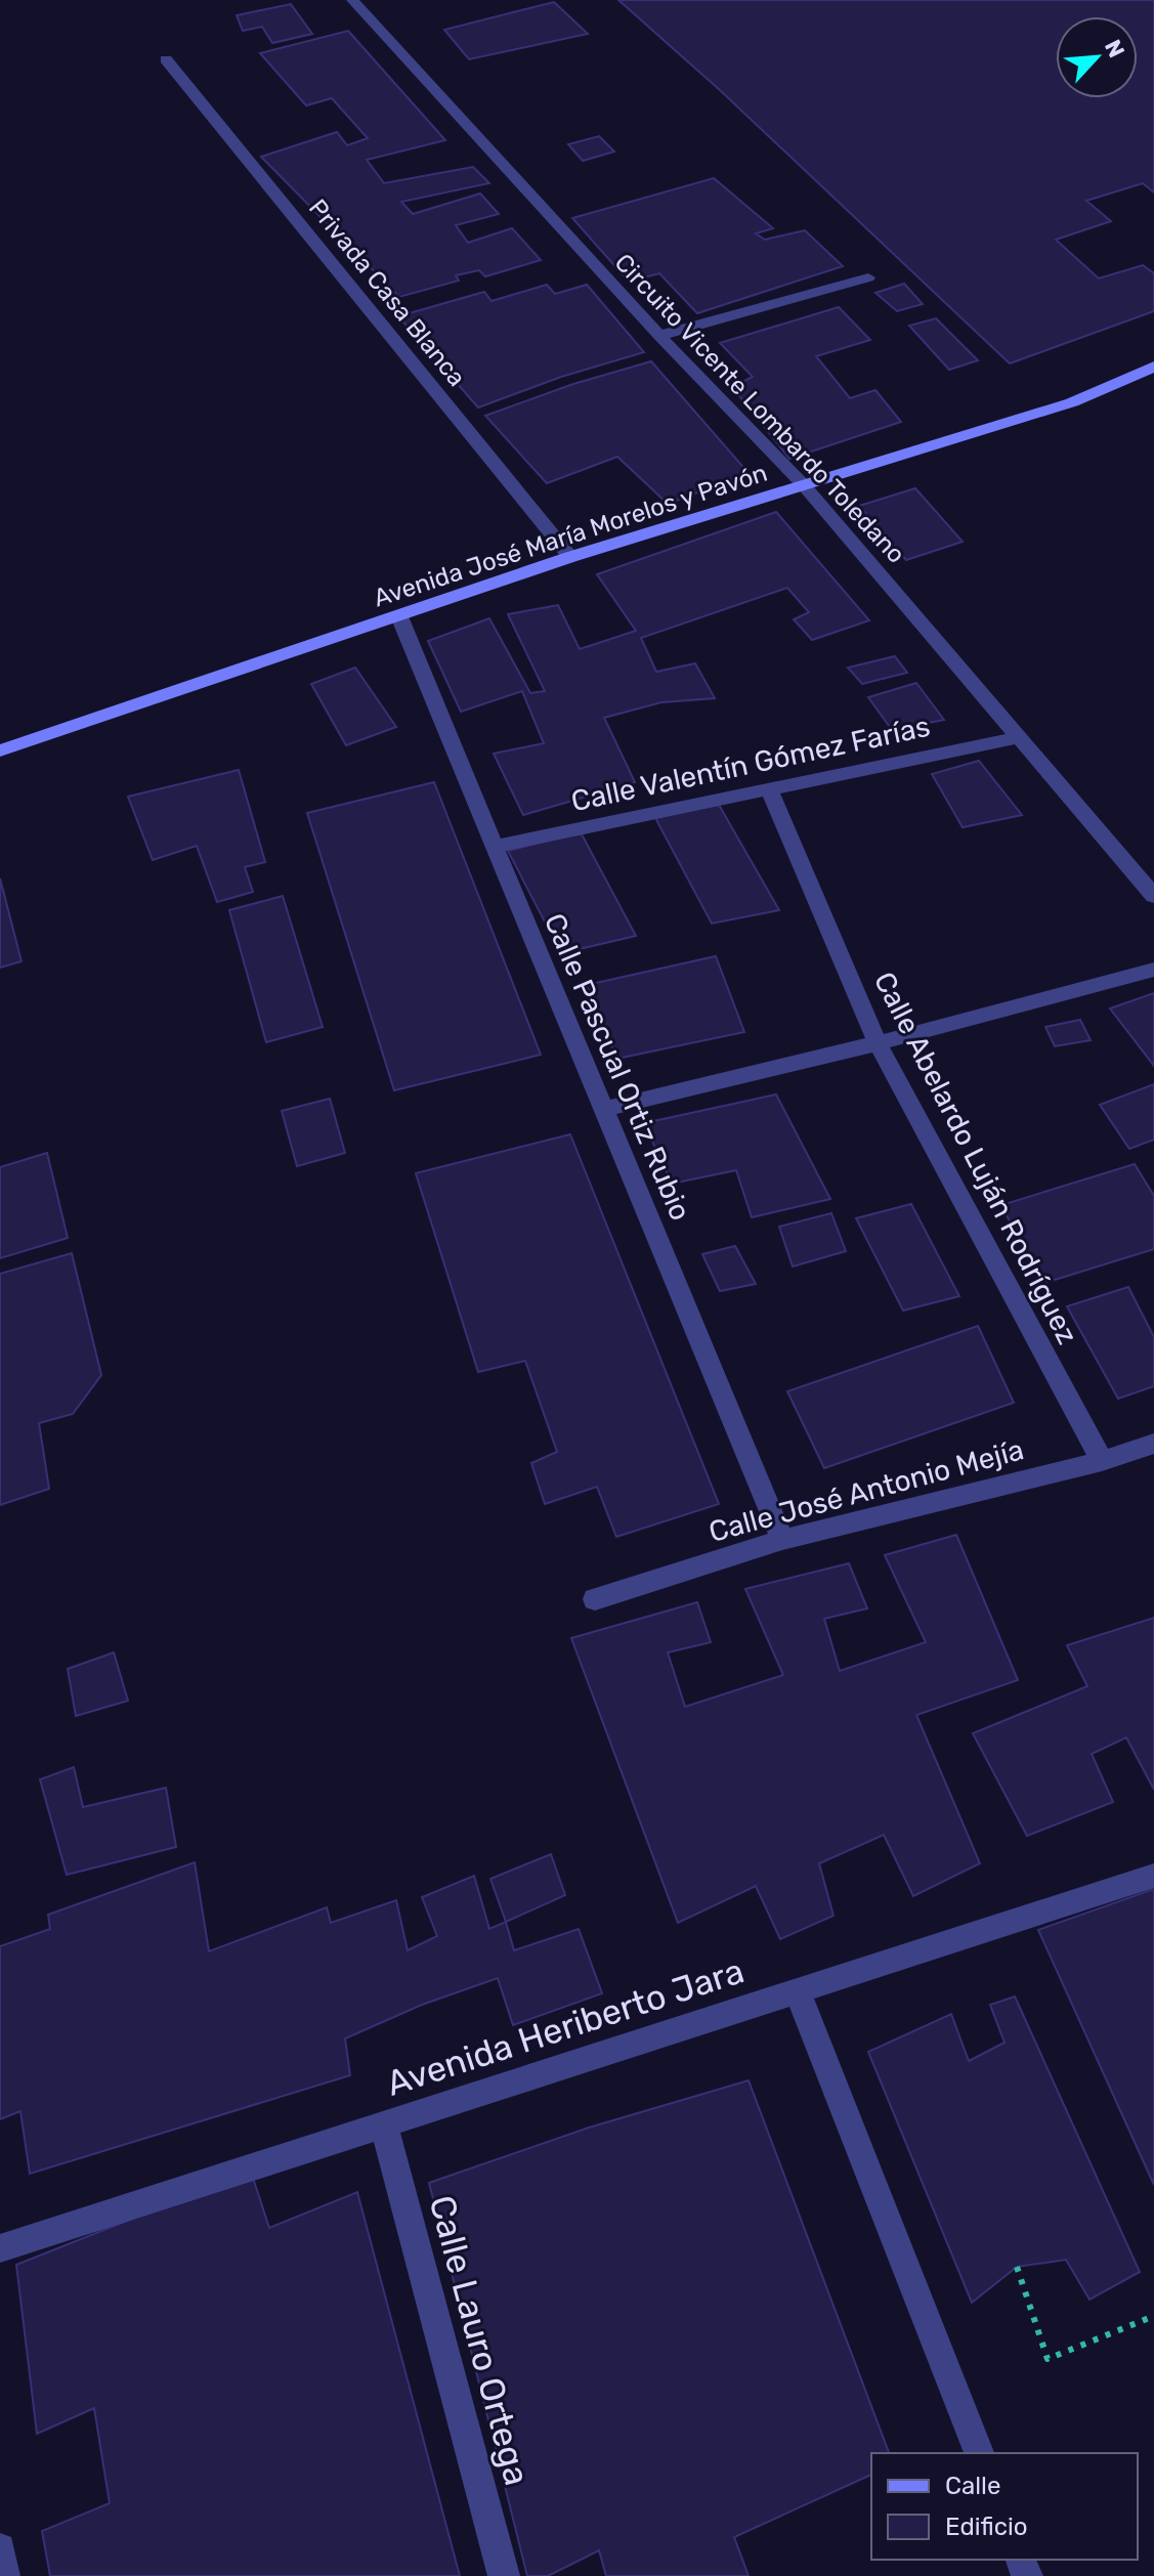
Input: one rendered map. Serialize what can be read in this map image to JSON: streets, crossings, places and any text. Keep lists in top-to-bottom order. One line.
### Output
{"streets":{"main road":["Avenida José María Morelos y Pavón"],"street":["Privada Casa Blanca","Circuito Vicente Lombardo Toledano","Calle Valentín Gómez Farías","Calle Pascual Ortiz Rubio","Calle Abelardo Luján Rodríguez","Calle José Antonio Mejía","Avenida Heriberto Jara","Calle Lauro Ortega"]},"crossings":[["Privada Casa Blanca","Avenida José María Morelos y Pavón"],["Circuito Vicente Lombardo Toledano","Avenida José María Morelos y Pavón"],["Circuito Vicente Lombardo Toledano","Calle Valentín Gómez Farías"],["Avenida José María Morelos y Pavón","Calle Pascual Ortiz Rubio"],["Calle Valentín Gómez Farías","Calle Pascual Ortiz Rubio"],["Calle Valentín Gómez Farías","Calle Abelardo Luján Rodríguez"],["Calle Pascual Ortiz Rubio","Calle José Antonio Mejía"],["Calle Abelardo Luján Rodríguez","Calle José Antonio Mejía"],["Avenida Heriberto Jara","Calle Lauro Ortega"]],"legend":["Calle","Edificio"],"north":"top right"}
